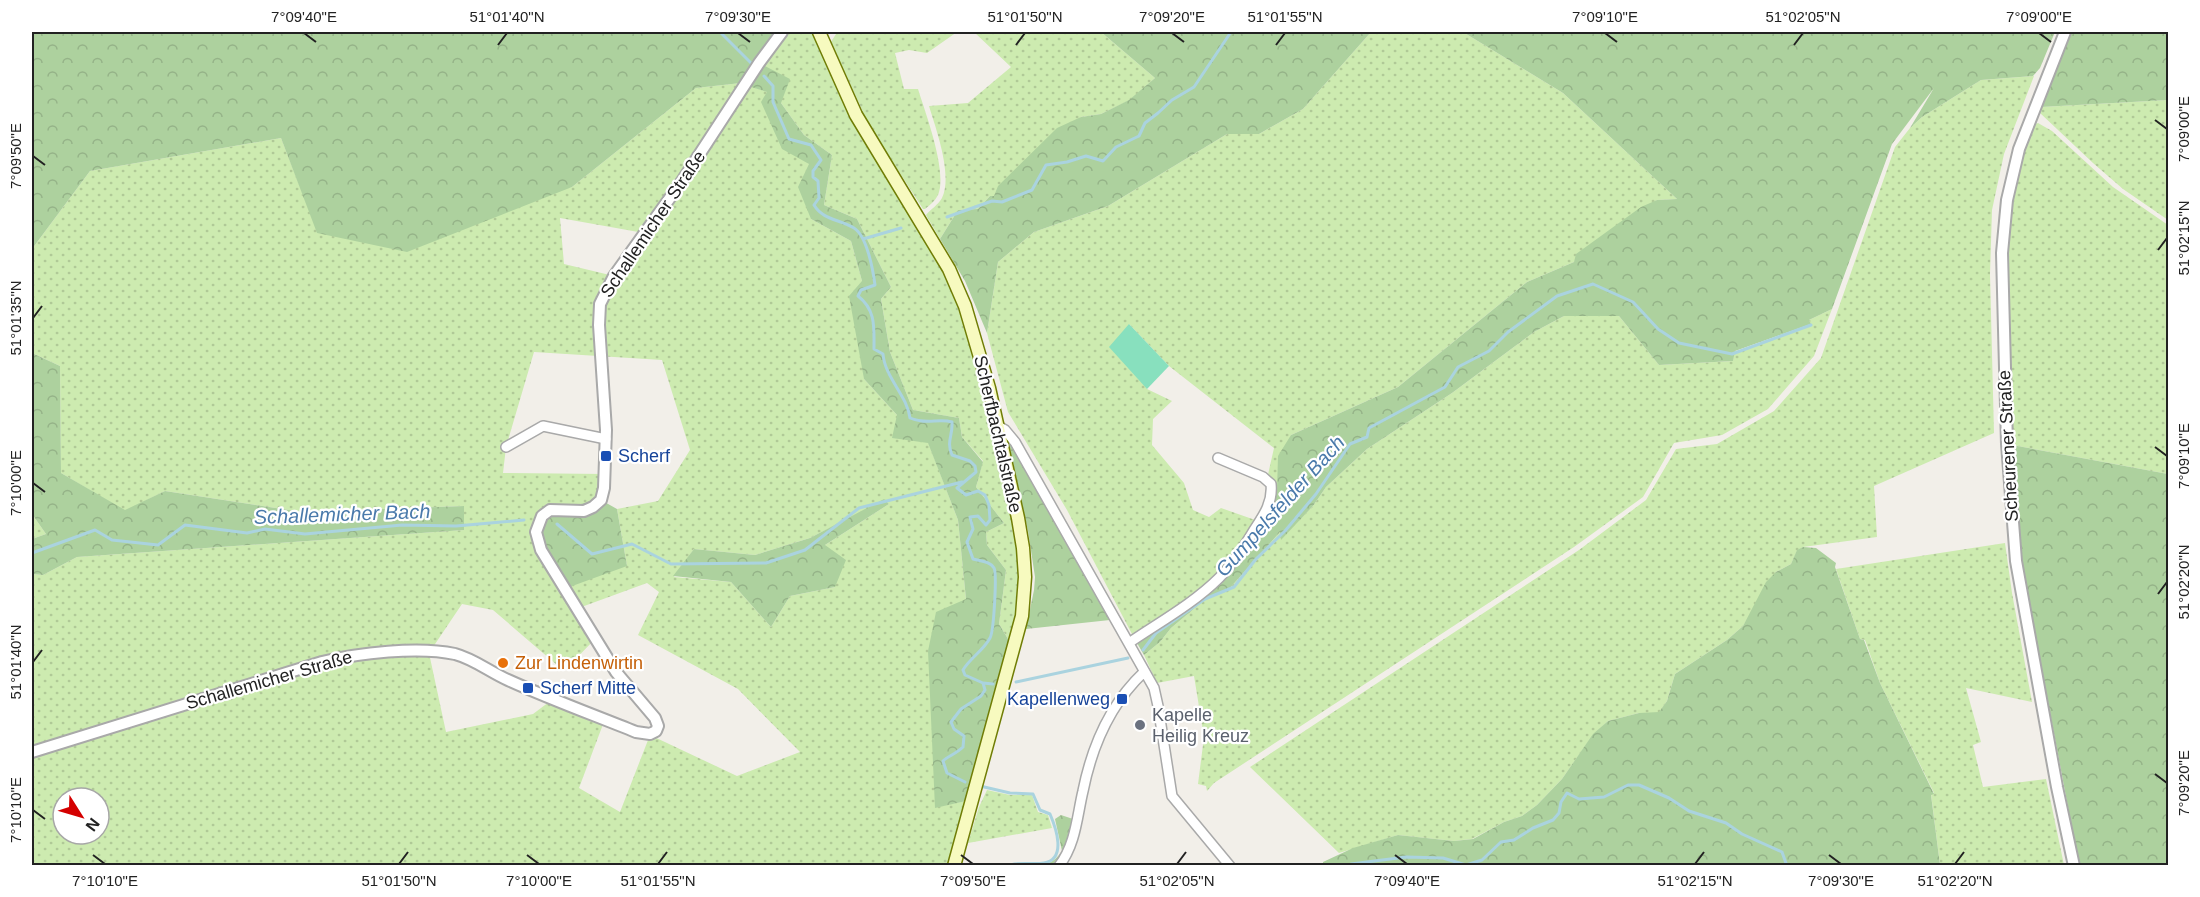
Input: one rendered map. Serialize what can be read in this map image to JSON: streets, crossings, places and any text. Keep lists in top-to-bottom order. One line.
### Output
{"streets":{"main road":["Scherfbachtalstraße"],"street":["Schallemicher Straße","Scheurener Straße"]},"water":["Gumpelsfelder Bach","Schallemicher Bach"],"places":{"transit":["Scherf","Scherf Mitte","Kapellenweg"],"other":["Zur Lindenwirtin","Kapelle Heilig Kreuz"]},"north":"bottom right","coordinates":["7°09'40\"E","51°01'40\"N","7°09'30\"E","51°01'50\"N","7°09'20\"E","51°01'55\"N","7°09'10\"E","51°02'05\"N","7°09'00\"E","7°09'50\"E","51°02'15\"N","51°01'35\"N","7°10'00\"E","51°02'20\"N","7°10'10\"E"]}
